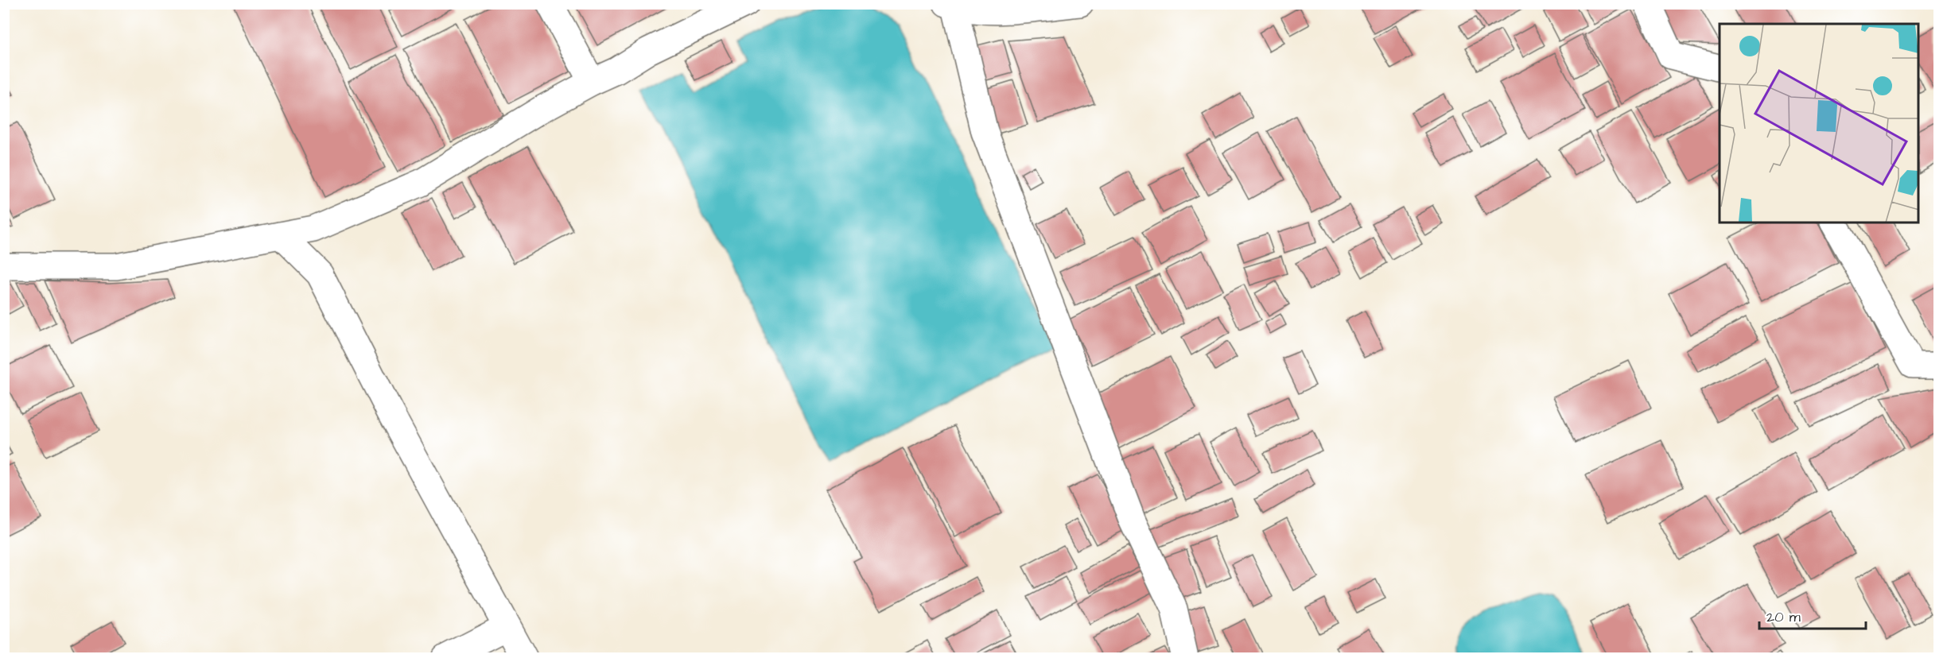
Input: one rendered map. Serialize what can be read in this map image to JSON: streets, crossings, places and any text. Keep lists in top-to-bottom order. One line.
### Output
{"scale_bar":"20 m"}
